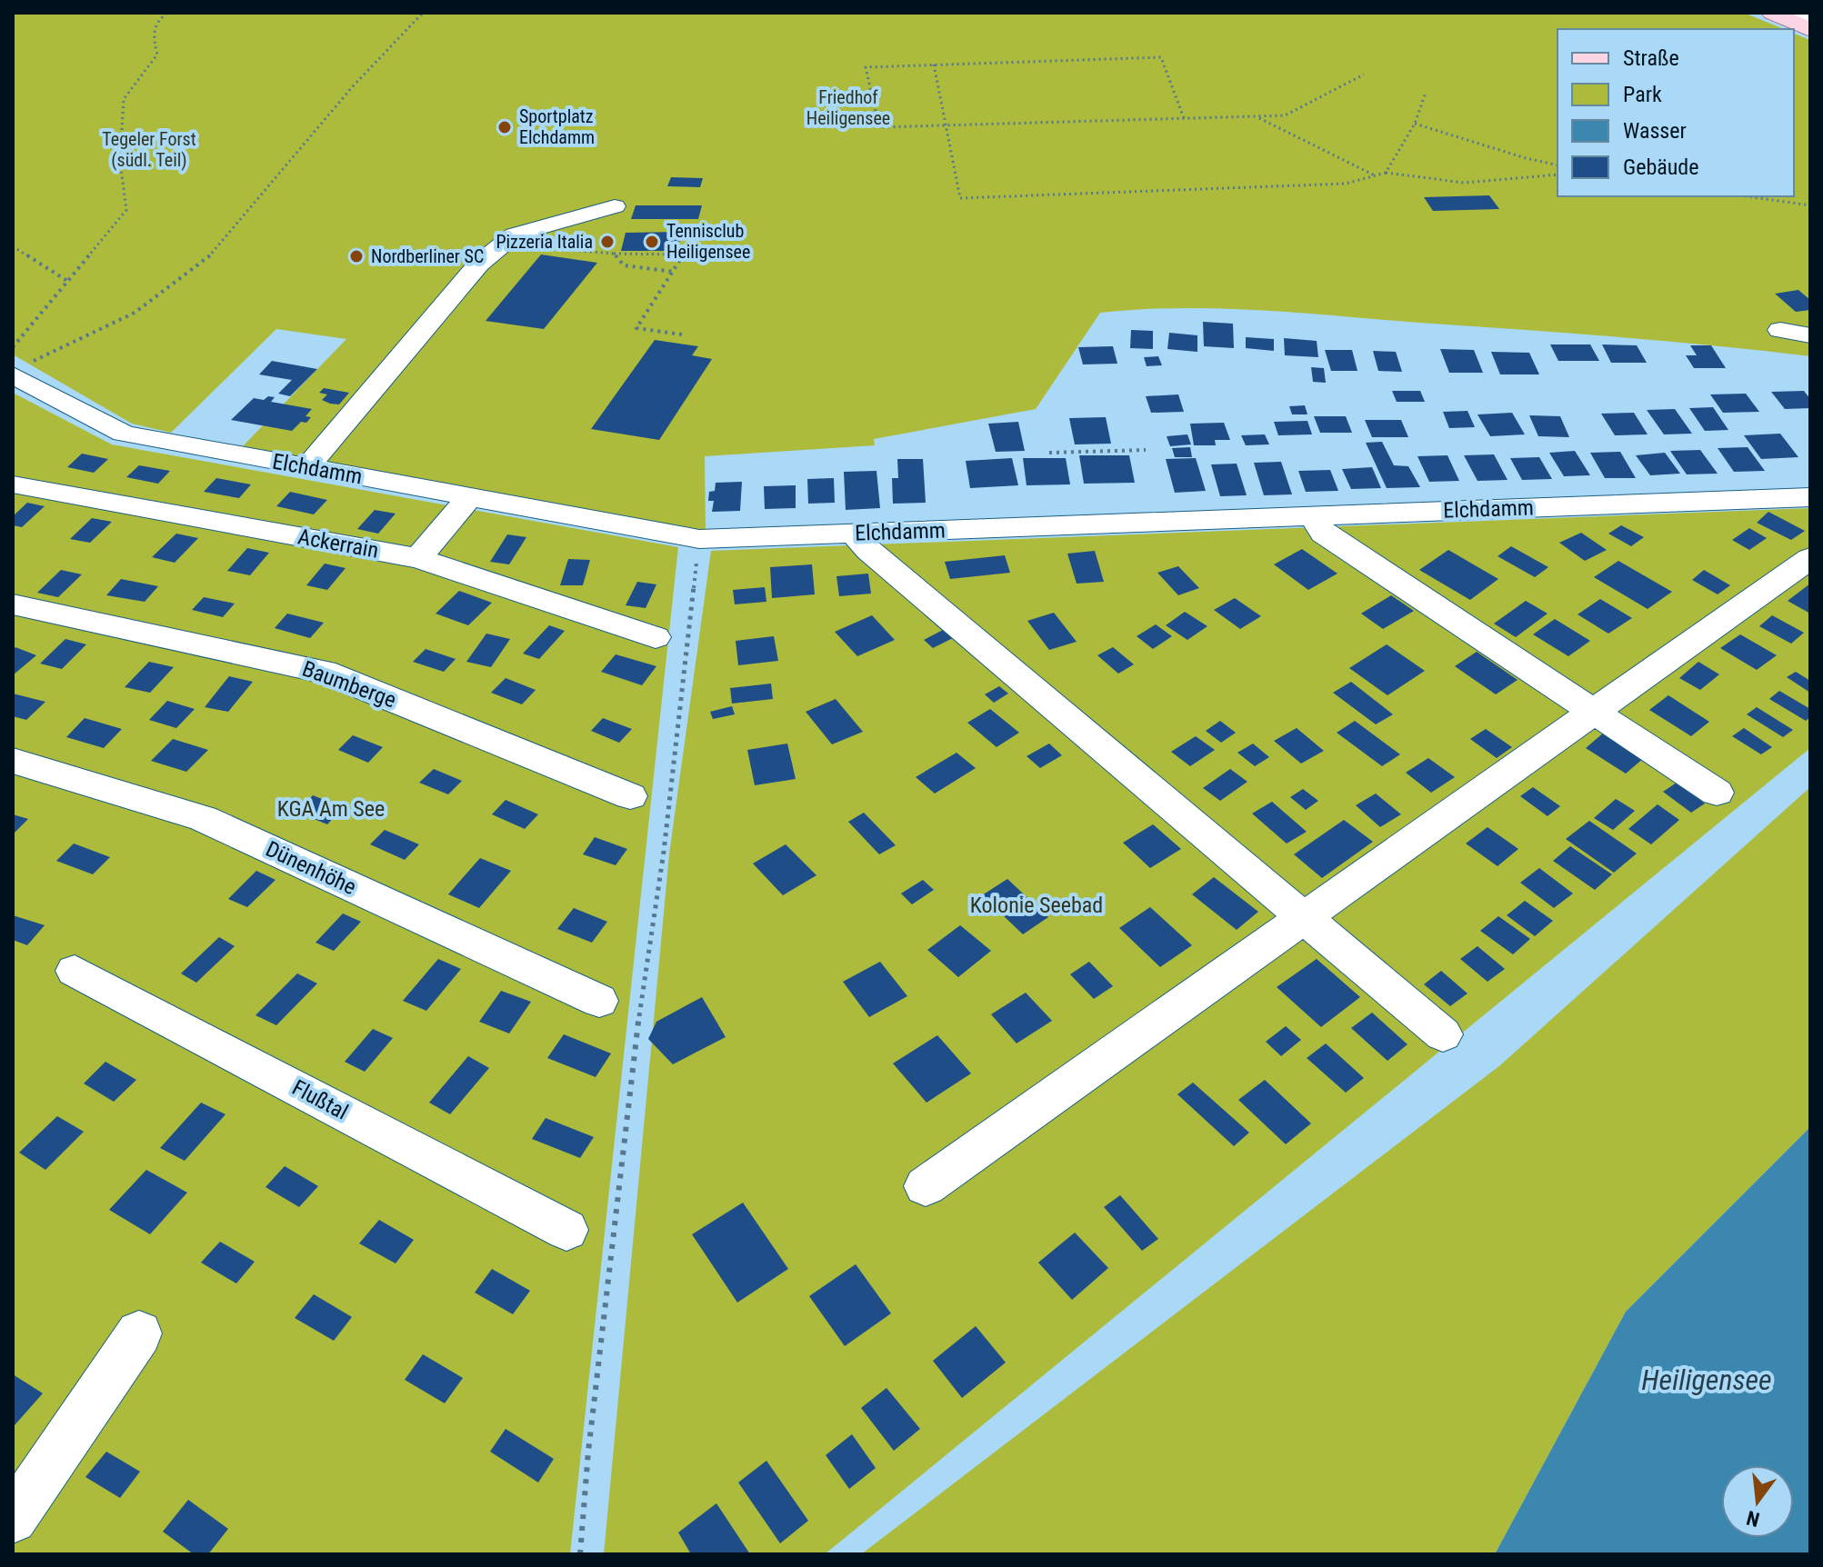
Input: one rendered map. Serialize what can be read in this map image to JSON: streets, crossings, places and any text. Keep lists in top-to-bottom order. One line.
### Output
{"streets":{"street":["Elchdamm","Ackerrain","Baumberge","Dünenhöhe","Flußtal"]},"water":["Heiligensee"],"parks":["Friedhof Heiligensee","Tegeler Forst (südl. Teil)","KGA Am See","Kolonie Seebad"],"places":["Sportplatz Elchdamm","Pizzeria Italia","Tennisclub Heiligensee","Nordberliner SC"],"legend":["Straße","Park","Wasser","Gebäude"],"north":"bottom"}
